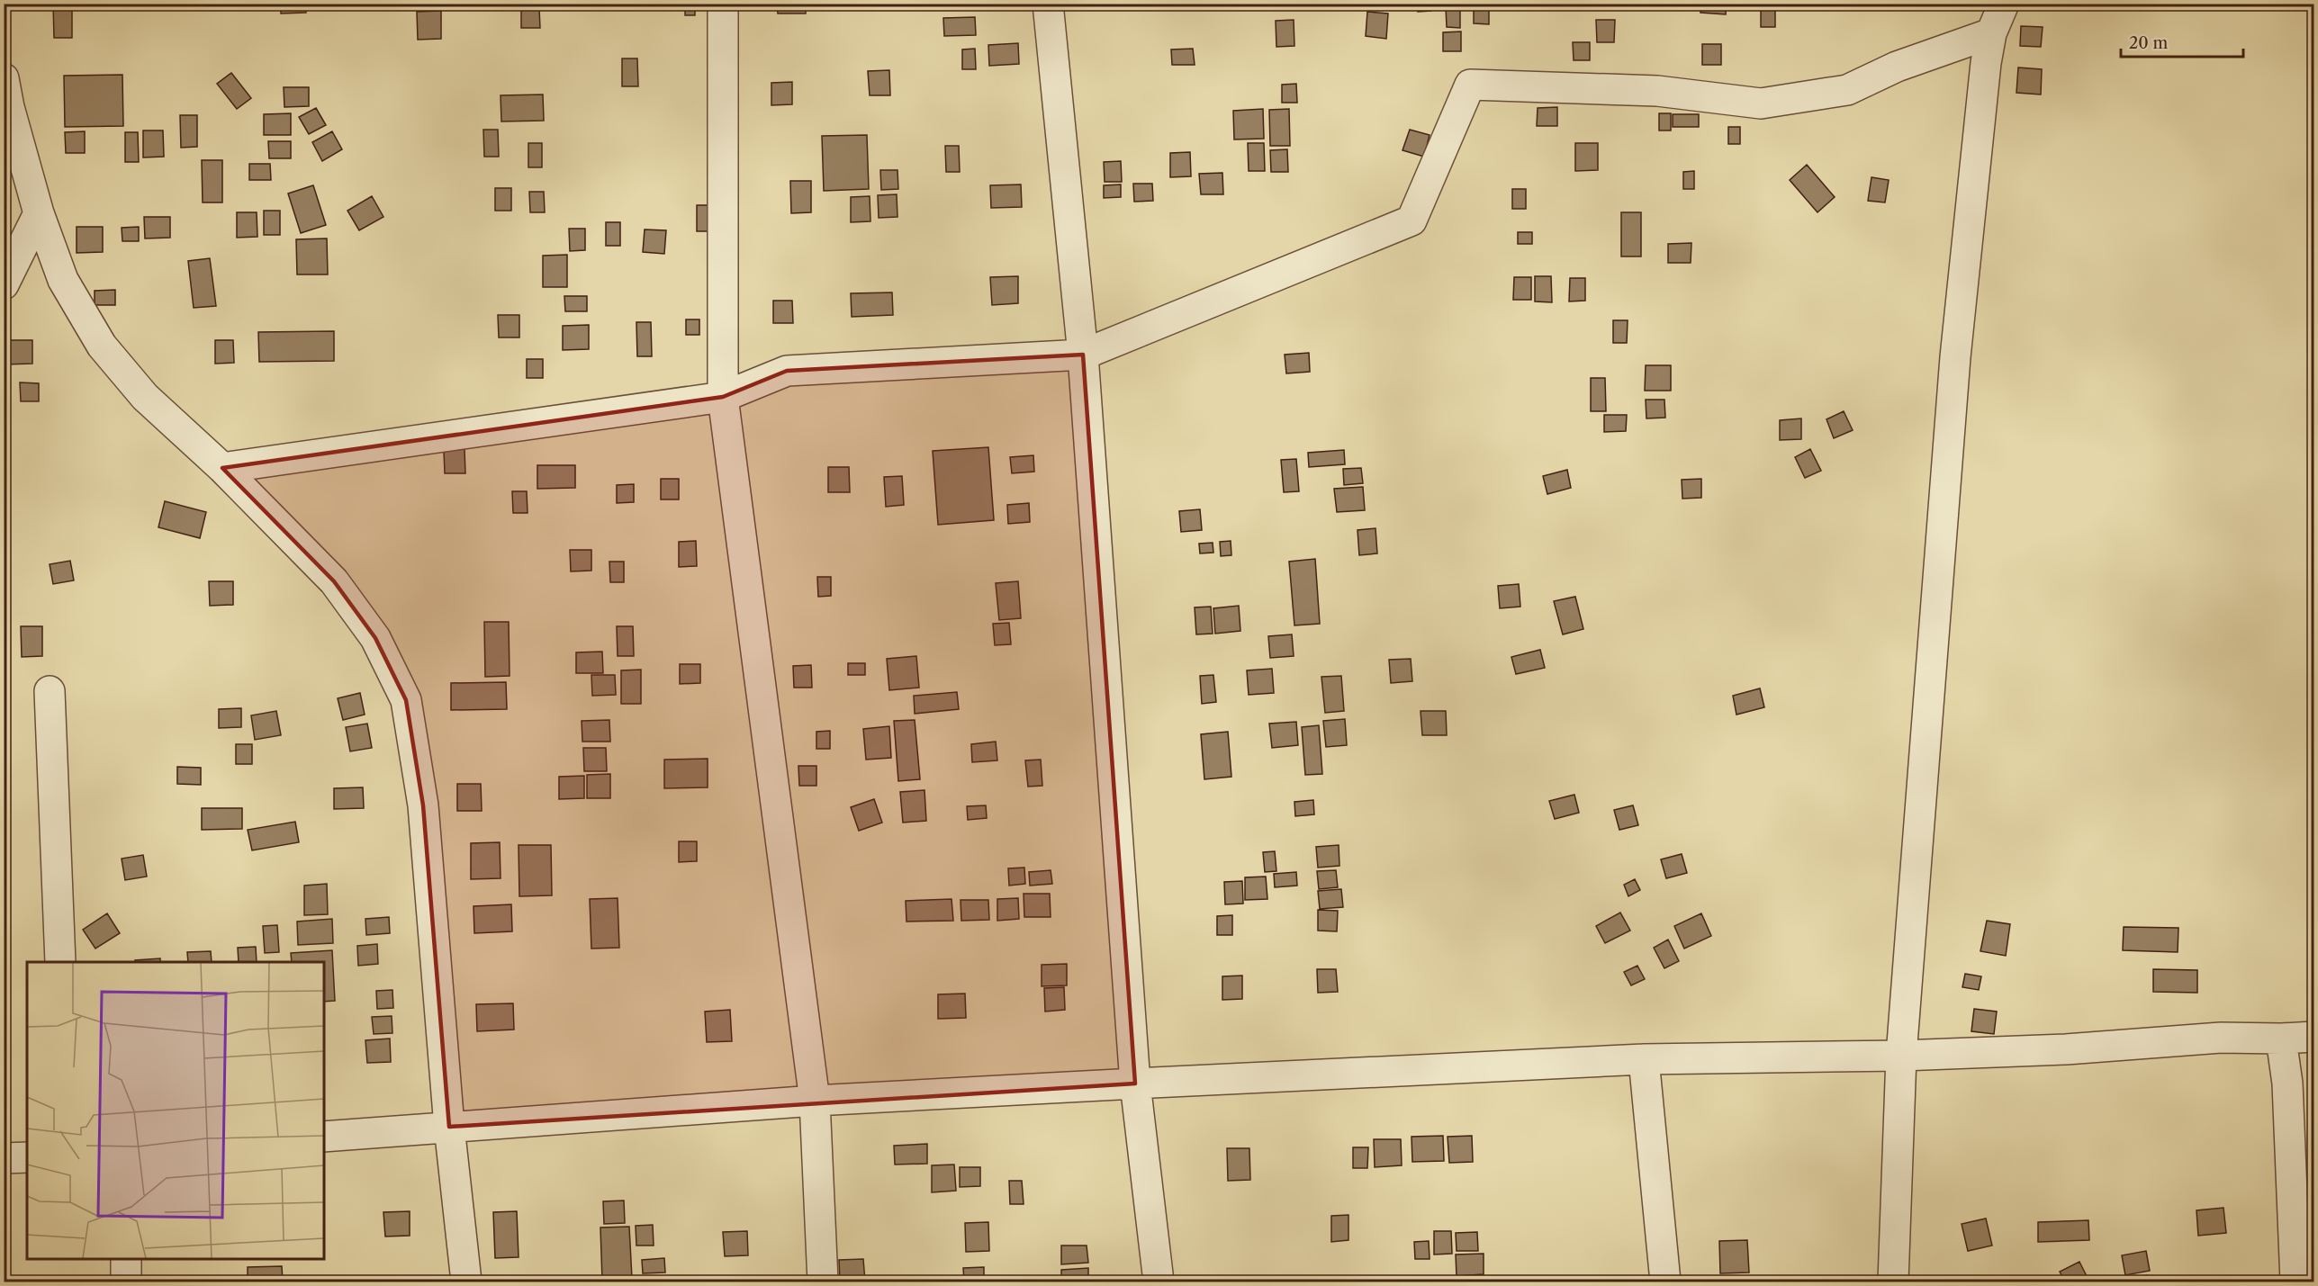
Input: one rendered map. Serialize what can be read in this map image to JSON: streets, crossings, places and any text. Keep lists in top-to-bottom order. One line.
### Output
{"scale_bar":"20 m"}
